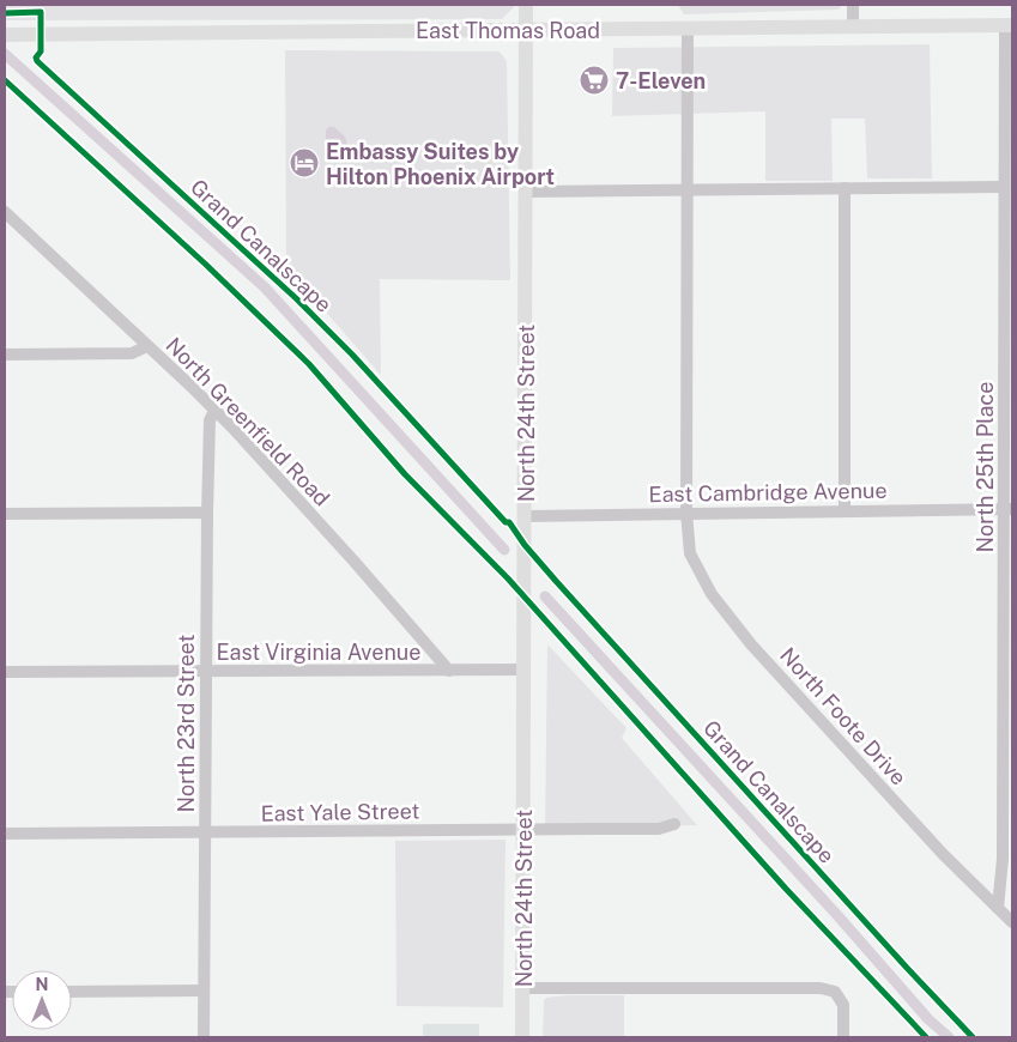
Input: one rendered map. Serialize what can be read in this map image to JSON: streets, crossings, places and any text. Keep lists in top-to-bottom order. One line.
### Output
{"streets":{"main road":["East Thomas Road","North 24th Street"],"street":["North Greenfield Road","North 25th Place","East Cambridge Avenue","East Virginia Avenue","North Foote Drive","North 23rd Street","East Yale Street"],"cycle path":["Grand Canalscape"]},"crossings":[["East Thomas Road","North 24th Street"],["East Thomas Road","North 25th Place"],["East Thomas Road","North Foote Drive"],["North 24th Street","East Cambridge Avenue"],["North 24th Street","East Virginia Avenue"],["North 24th Street","East Yale Street"],["North Greenfield Road","East Virginia Avenue"],["North Greenfield Road","North 23rd Street"],["North 25th Place","East Cambridge Avenue"],["North 25th Place","North Foote Drive"],["East Cambridge Avenue","North Foote Drive"],["East Virginia Avenue","North 23rd Street"],["North 23rd Street","East Yale Street"]],"places":{"supermarket":["7-Eleven"],"hotel":["Embassy Suites by Hilton Phoenix Airport"]},"north":"top"}
